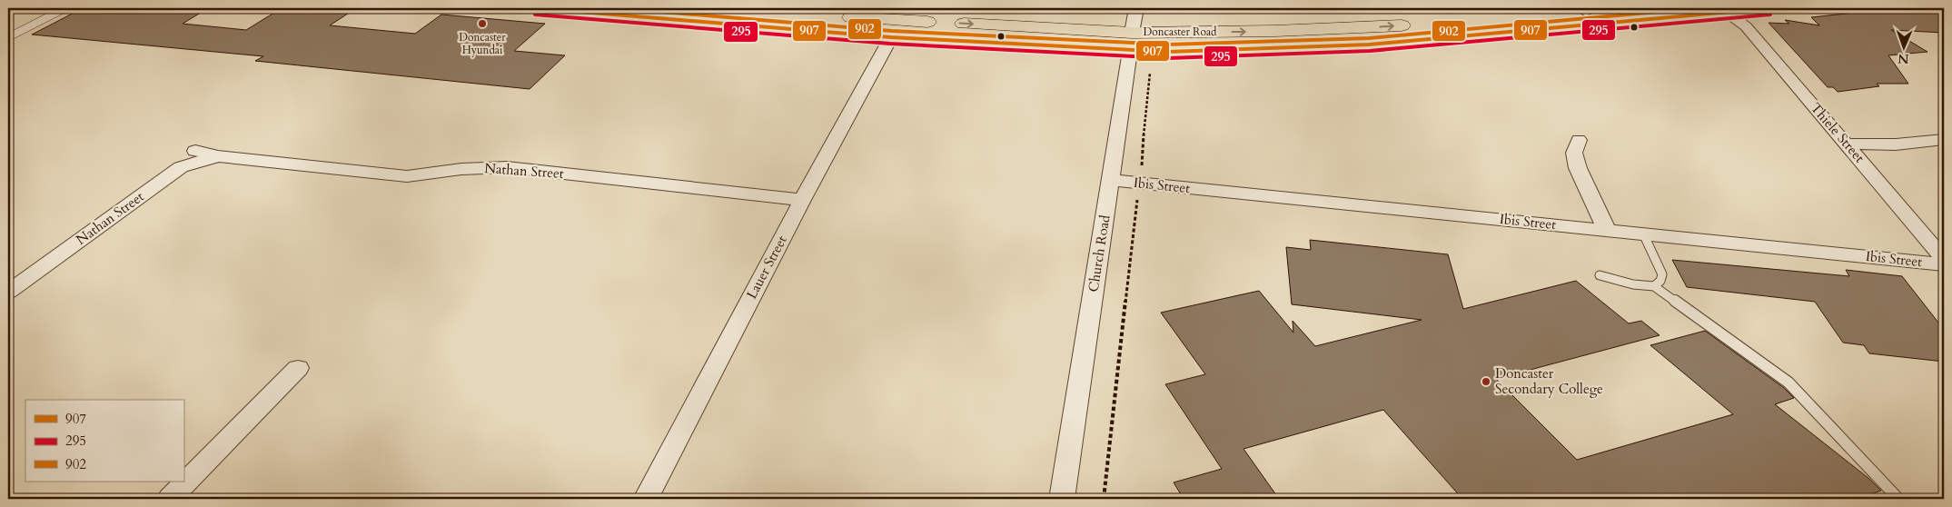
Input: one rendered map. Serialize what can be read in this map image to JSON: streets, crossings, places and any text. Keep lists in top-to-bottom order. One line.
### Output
{"streets":{"main road":["Doncaster Road"],"street":["Thiele Street","Nathan Street","Ibis Street","Church Road","Lauer Street"]},"crossings":[["Doncaster Road","Thiele Street"],["Doncaster Road","Church Road"],["Doncaster Road","Lauer Street"],["Nathan Street","Lauer Street"],["Ibis Street","Church Road"]],"places":["Doncaster Hyundai","Doncaster Secondary College"],"lines":["transit line 907","transit line 902","transit line 295"],"legend":["907","295","902"],"north":"bottom"}
